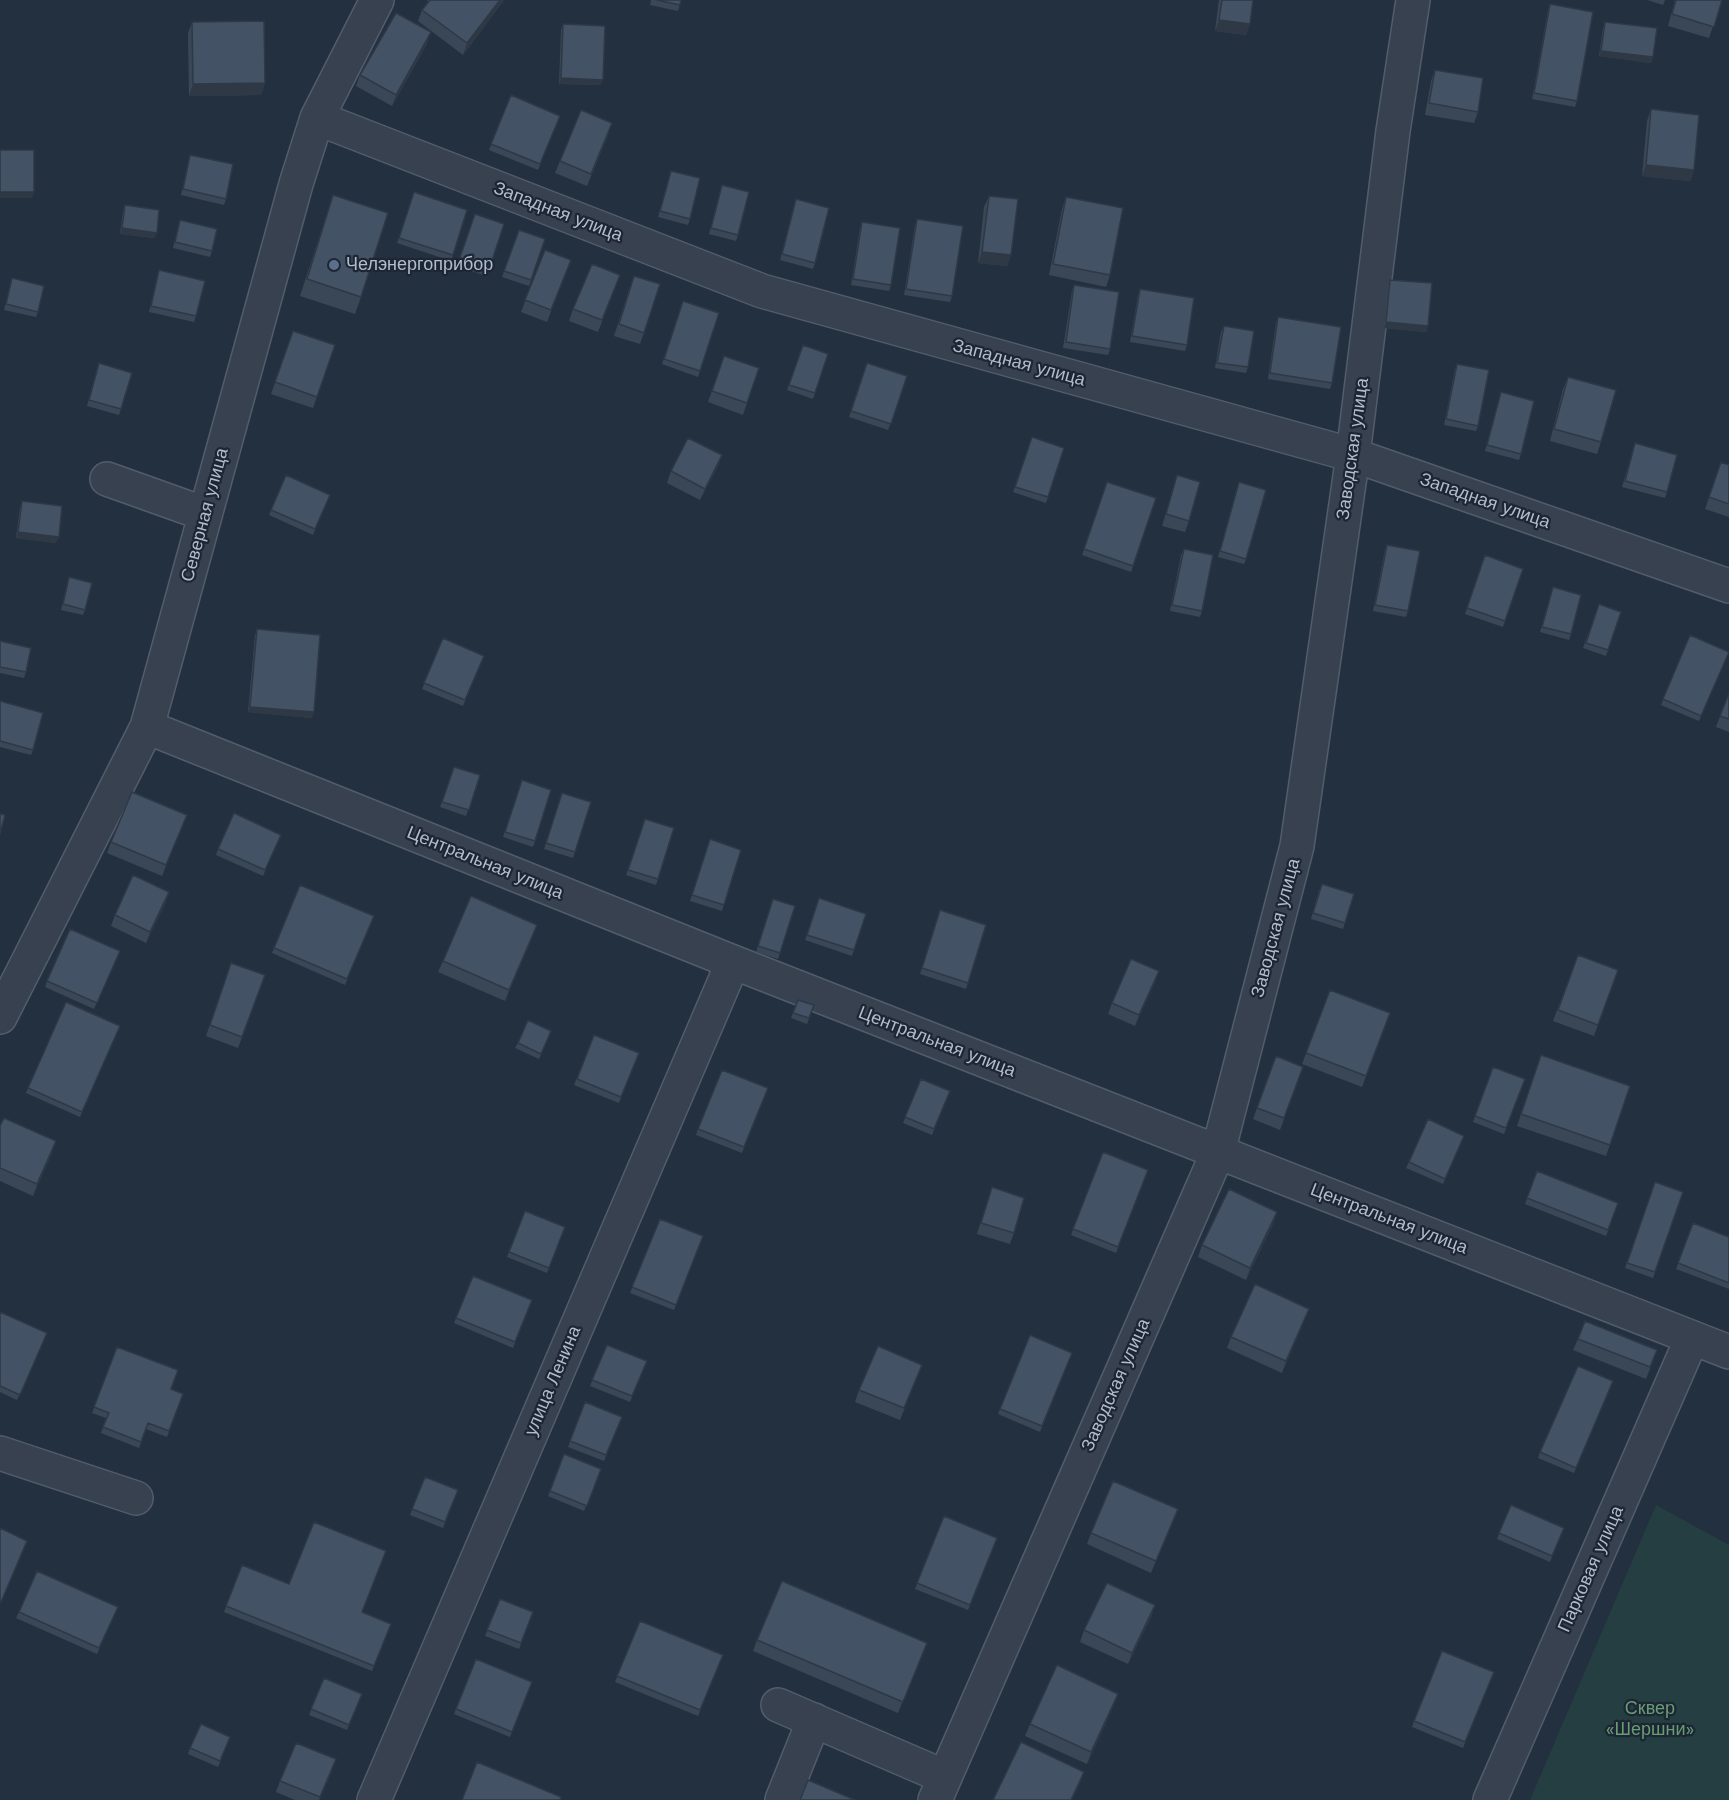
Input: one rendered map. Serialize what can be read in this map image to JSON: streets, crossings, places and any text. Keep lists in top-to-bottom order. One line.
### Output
{"streets":{"street":["Западная улица","Заводская улица","Северная улица","Центральная улица","улица Ленина","Парковая улица"]},"crossings":[["Западная улица","Заводская улица"],["Западная улица","Северная улица"],["Заводская улица","Центральная улица"],["Северная улица","Центральная улица"],["Центральная улица","улица Ленина"],["Центральная улица","Парковая улица"]],"parks":["Сквер «Шершни»"],"places":["Челэнергоприбор"]}
